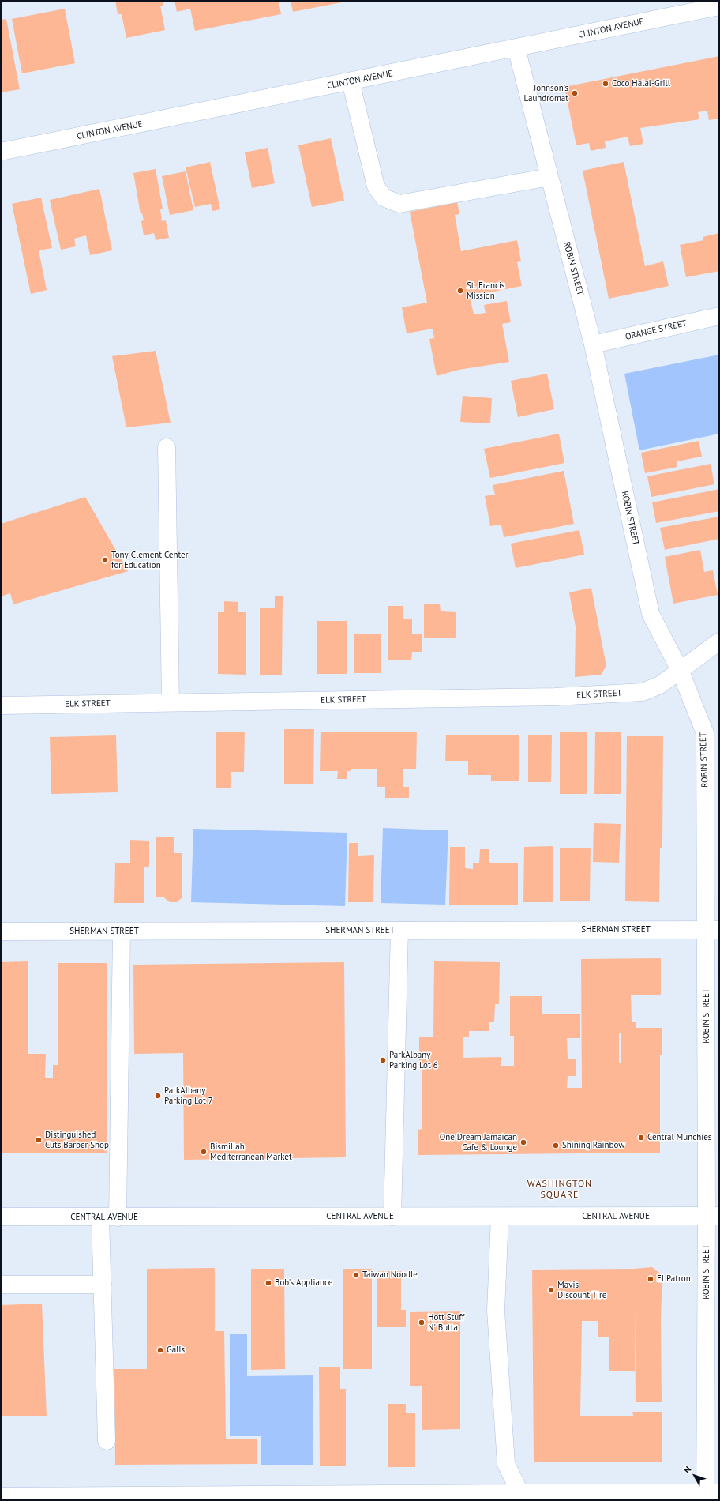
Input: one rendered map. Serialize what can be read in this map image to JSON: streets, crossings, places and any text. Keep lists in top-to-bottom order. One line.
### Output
{"streets":{"street":["CLINTON AVENUE","ROBIN STREET","ORANGE STREET","ELK STREET","SHERMAN STREET","CENTRAL AVENUE"]},"crossings":[["CLINTON AVENUE","ROBIN STREET"],["ROBIN STREET","ORANGE STREET"],["ROBIN STREET","ELK STREET"],["ROBIN STREET","SHERMAN STREET"],["ROBIN STREET","CENTRAL AVENUE"]],"districts":["WASHINGTON SQUARE"],"places":["Coco Halal-Grill","Johnson's Laundromat","St. Francis Mission","Tony Clement Center for Education","ParkAlbany Parking Lot 6","ParkAlbany Parking Lot 7","Central Munchies","Distinguished Cuts Barber Shop","One Dream Jamaican Cafe & Lounge","Shining Rainbow","Bismillah Mediterranean Market","Taiwan Noodle","El Patron","Bob's Appliance","Mavis Discount Tire","Hott Stuff N' Butta","Galls"],"north":"top left"}
